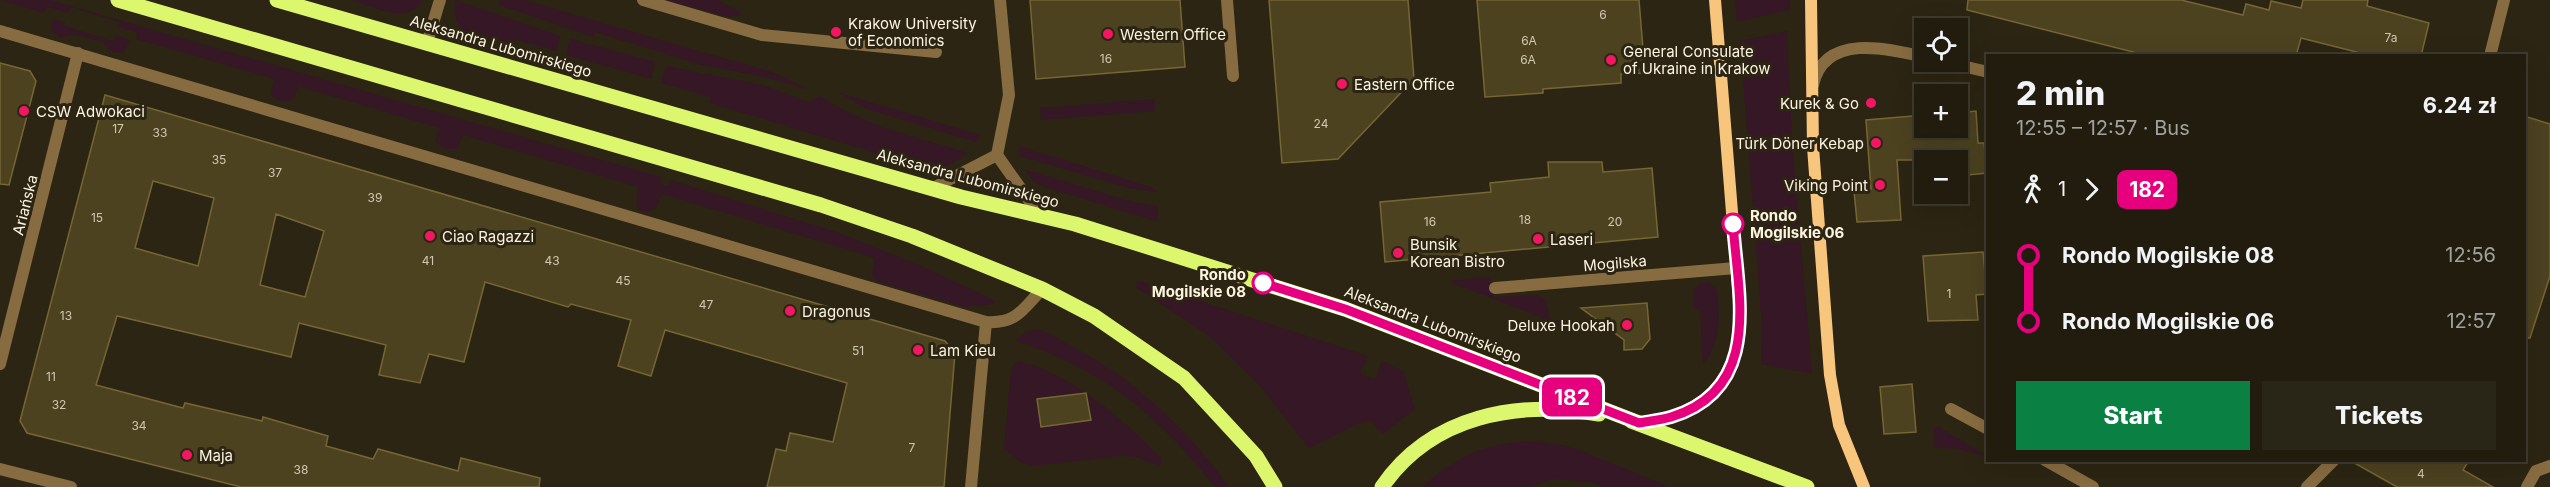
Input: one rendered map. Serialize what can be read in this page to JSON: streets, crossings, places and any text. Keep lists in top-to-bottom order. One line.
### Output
{"streets":{"main road":["Aleksandra Lubomirskiego"],"street":["Ariańska","Mogilska"]},"places":["Krakow University of Economics","Western Office","General Consulate of Ukraine in Krakow","Eastern Office","Kurek & Go","CSW Adwokaci","Türk Döner Kebap","Viking Point","Rondo Mogilskie 06","Ciao Ragazzi","Laseri","Bunsik Korean Bistro","Rondo Mogilskie 08","Dragonus","Deluxe Hookah","Lam Kieu","Maja"],"lines":["bus line 182"],"house_numbers":["6","7a","6A","16","6A","24","17","33","35","37","39","15","18","16","20","41","43","45","1","47","13","51","11","32","34","7","38","4"],"page":{"on_map":"182","map_buttons":["+","−"],"heading":["2 min","12:55 – 12:57 · Bus","6.24 zł"],"legs":["1","182"],"list":[{"name":"Rondo Mogilskie 08","value":"12:56"},{"name":"Rondo Mogilskie 06","value":"12:57"}],"buttons":["Start","Tickets"]}}
